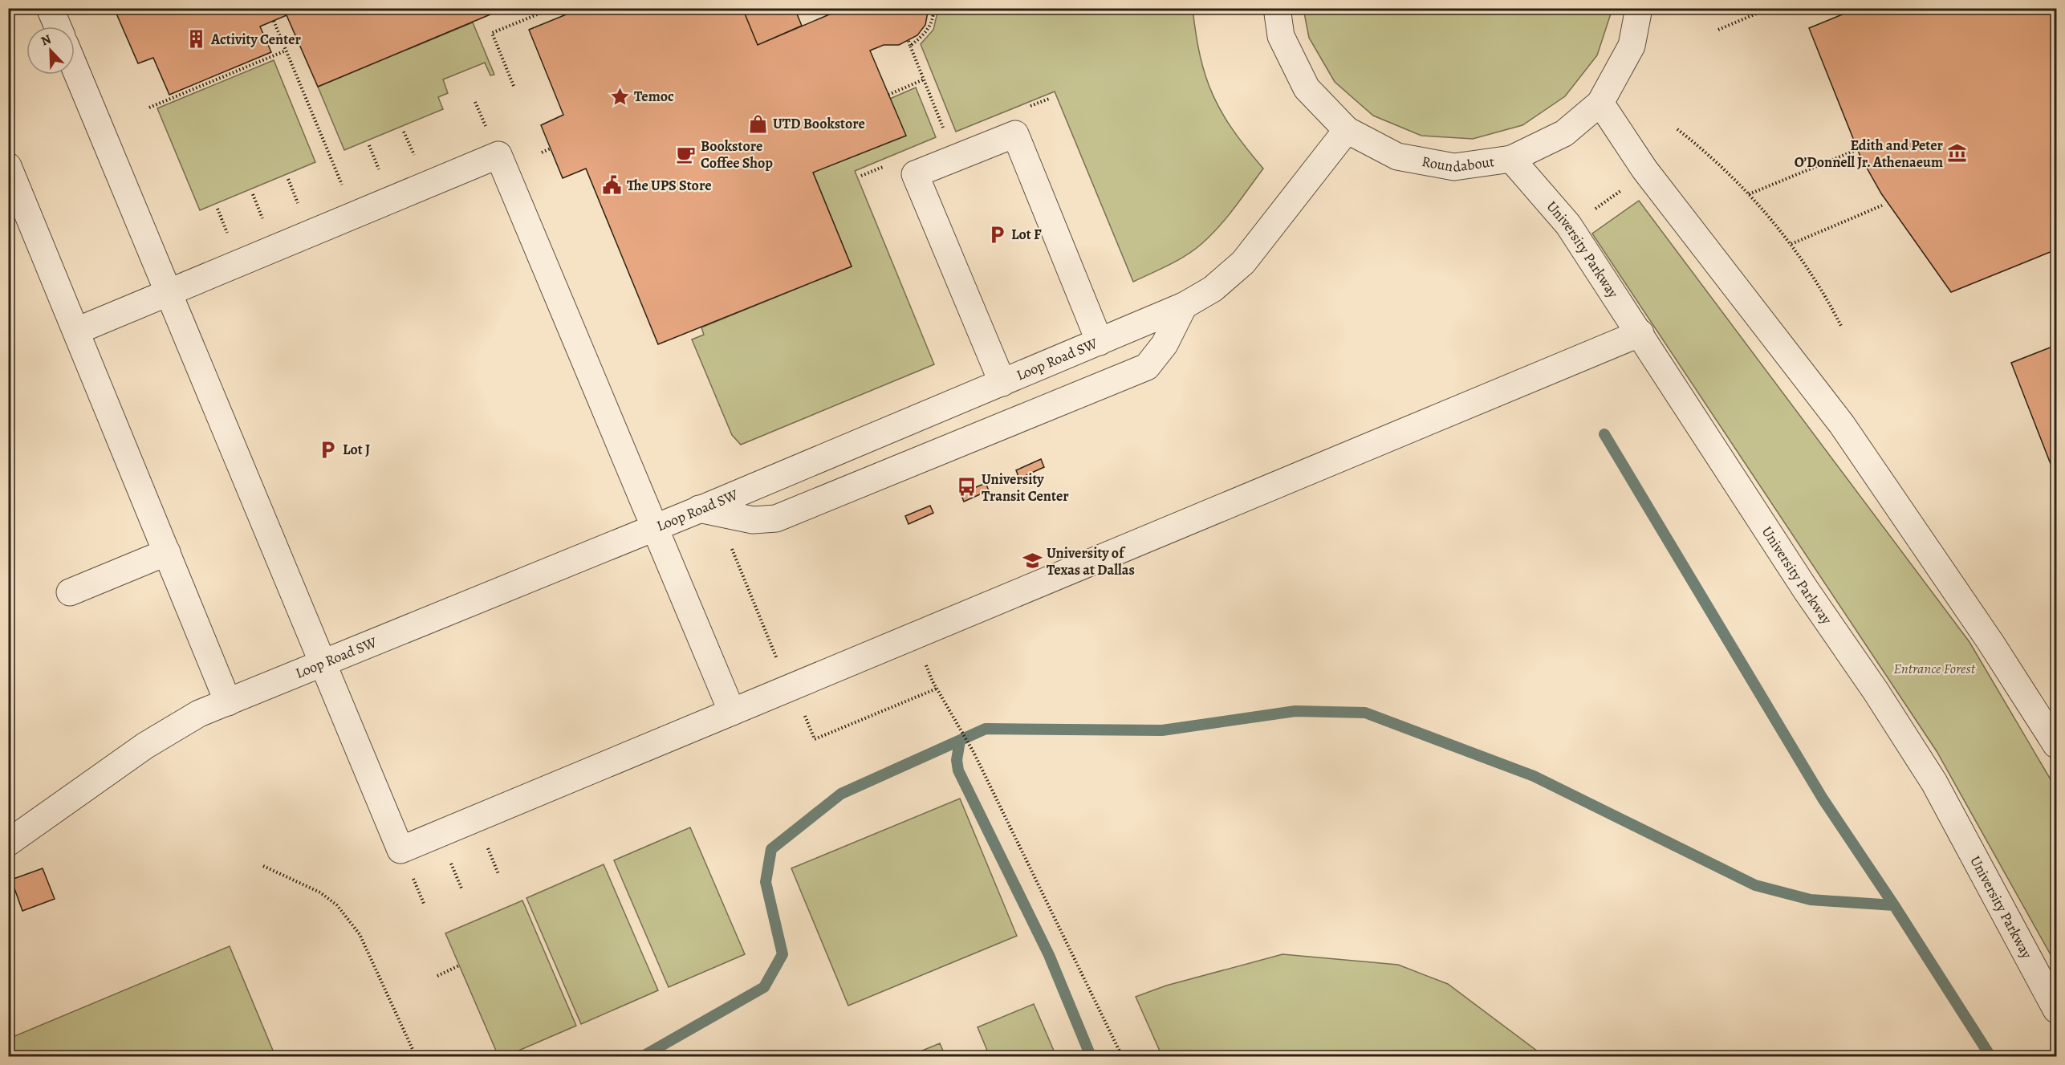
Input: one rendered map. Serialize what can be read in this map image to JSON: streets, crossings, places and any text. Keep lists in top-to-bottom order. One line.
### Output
{"streets":{"street":["Roundabout","University Parkway","Loop Road SW"]},"crossings":[["Roundabout","University Parkway"],["Roundabout","Loop Road SW"]],"parks":["Entrance Forest"],"places":{"building":["Activity Center"],"place":["Temoc"],"shop":["UTD Bookstore"],"museum":["Edith and Peter O’Donnell Jr. Athenaeum"],"cafe":["Bookstore Coffee Shop"],"public building":["The UPS Store"],"parking":["Lot F","Lot J"],"bus stop":["University Transit Center"],"school or university":["University of Texas at Dallas"]},"north":"top left"}
